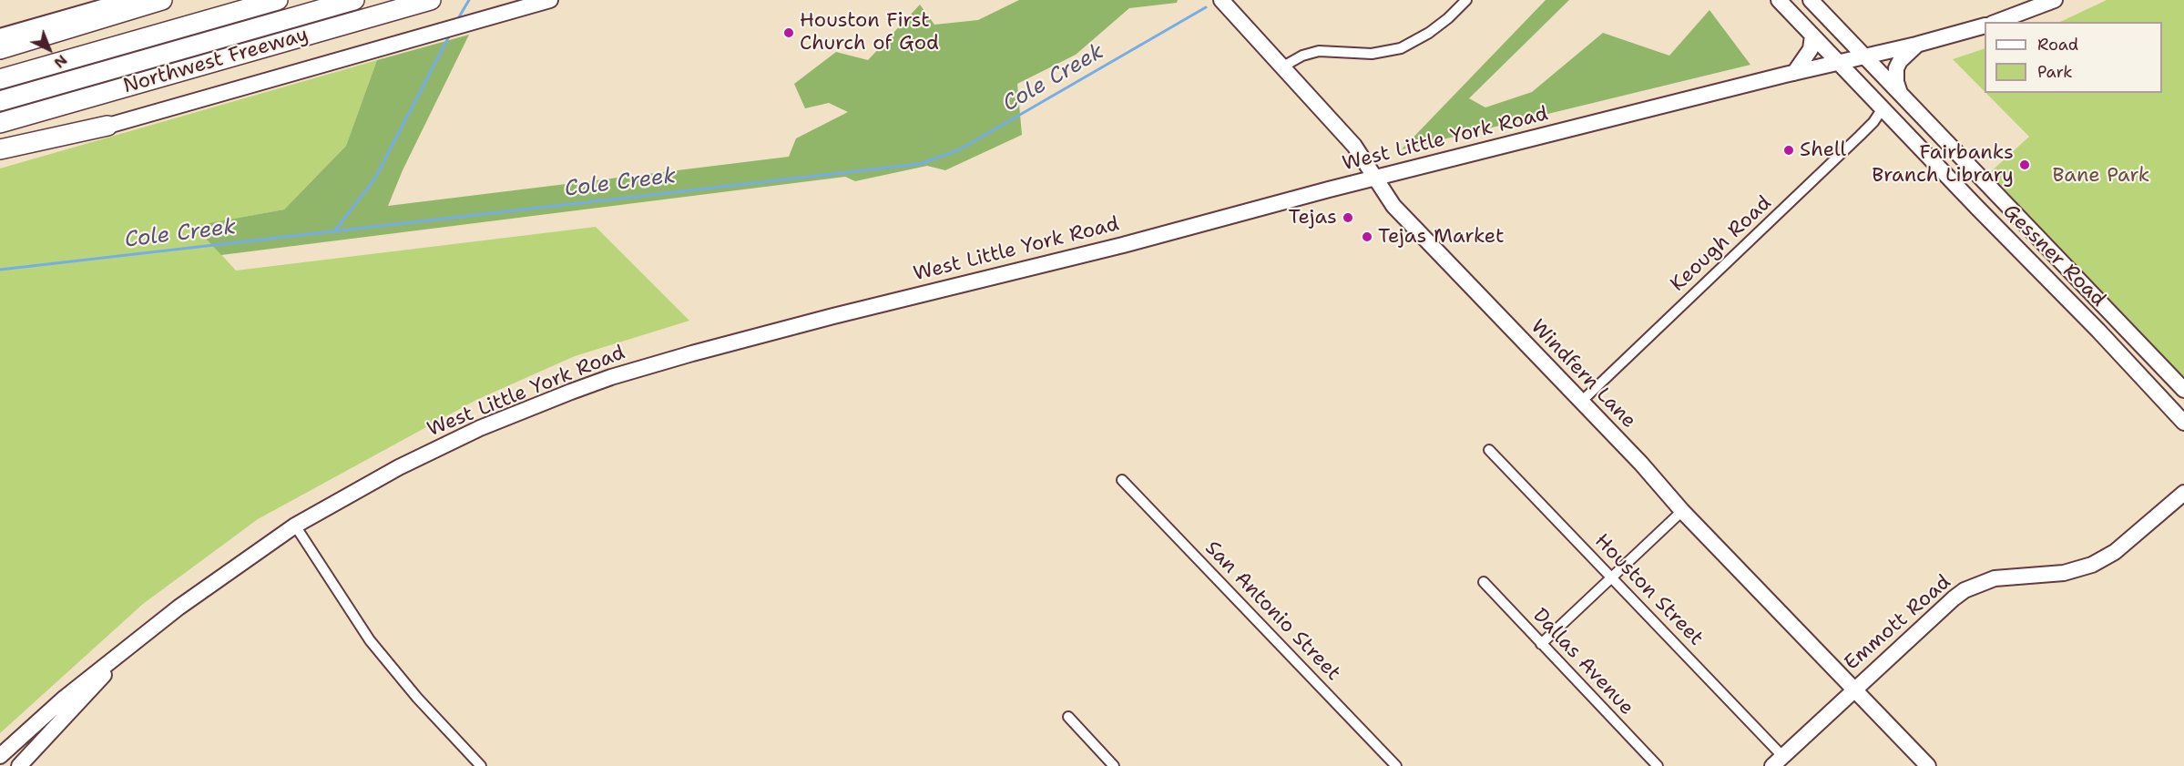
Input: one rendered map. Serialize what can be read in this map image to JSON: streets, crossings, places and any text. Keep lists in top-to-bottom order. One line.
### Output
{"streets":{"highway":["Northwest Freeway"],"main road":["West Little York Road","Gessner Road","Windfern Lane","Emmott Road"],"street":["Keough Road","Houston Street","San Antonio Street","Dallas Avenue"]},"crossings":[["West Little York Road","Gessner Road"],["West Little York Road","Windfern Lane"],["Keough Road","Gessner Road"],["Keough Road","Windfern Lane"],["Windfern Lane","Emmott Road"],["Houston Street","Emmott Road"]],"water":["Cole Creek"],"parks":["Bane Park"],"places":["Houston First Church of God","Shell","Fairbanks Branch Library","Tejas","Tejas Market"],"legend":["Road","Park"],"north":"bottom right"}
